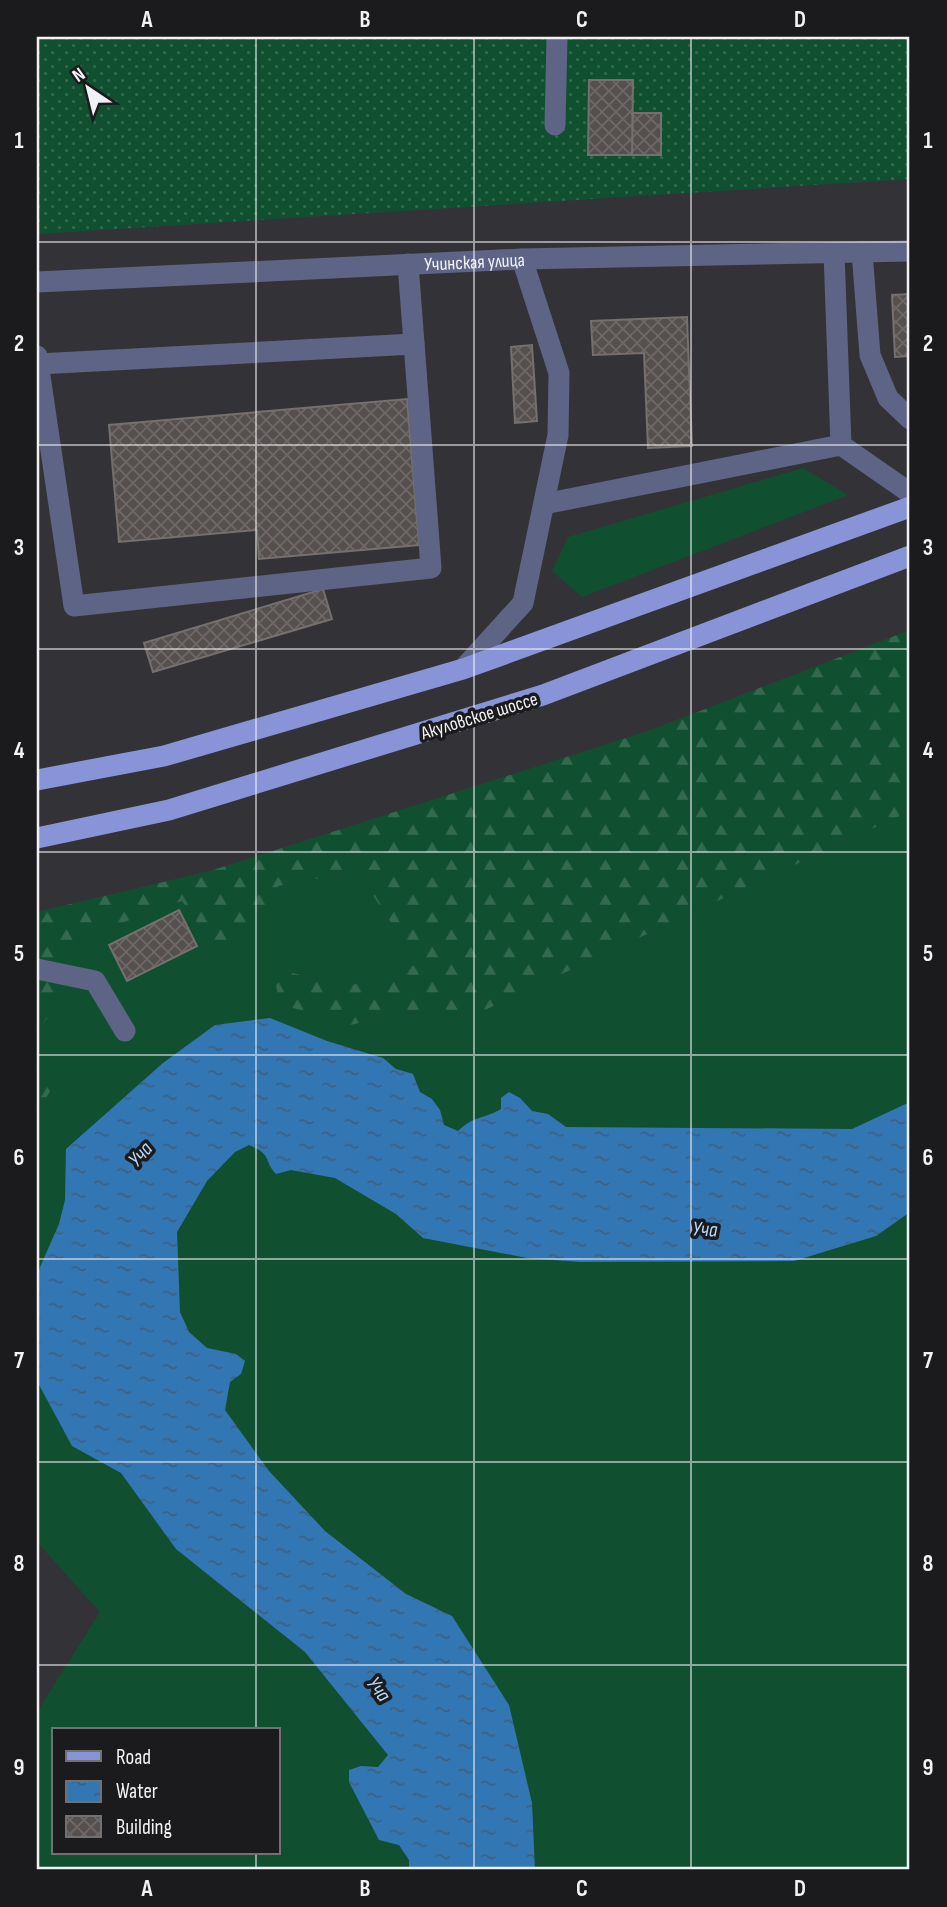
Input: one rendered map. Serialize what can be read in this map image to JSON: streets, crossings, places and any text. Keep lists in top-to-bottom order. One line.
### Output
{"streets":{"main road":["Акуловское шоссе"],"street":["Учинская улица"]},"water":["Уча"],"legend":["Road","Water","Building"],"north":"top left","grid":{"columns":["A","B","C","D"],"rows":["1","2","3","4","5","6","7","8","9"]}}
